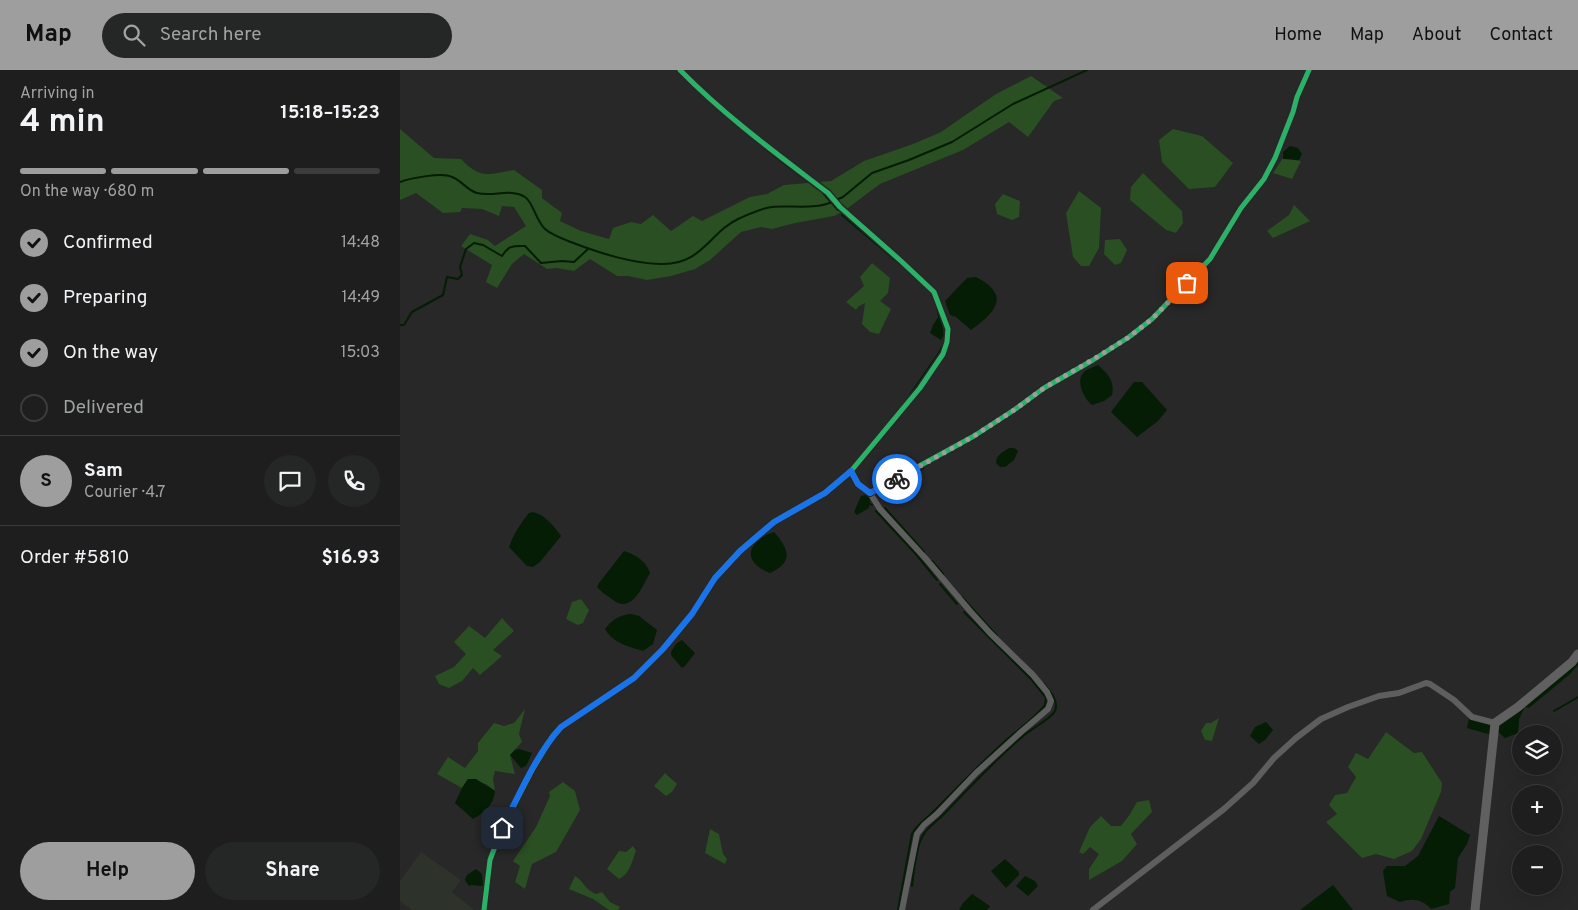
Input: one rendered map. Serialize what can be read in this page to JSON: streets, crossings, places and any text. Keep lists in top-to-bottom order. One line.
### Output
{"page":{"header":"Map","search":"Search here","nav":["Home","Map","About","Contact"],"heading":["4 min","Arriving in","15:18–15:23"],"panel":["Sam","Courier · 4.7","Order #5810","$16.93"],"bar":"On the way · 680 m","list":[["Confirmed","14:48"],["Preparing","14:49"],["On the way","15:03"],"Delivered"],"round":"S","map_buttons":["+","−"],"buttons":["Help","Share"]}}
